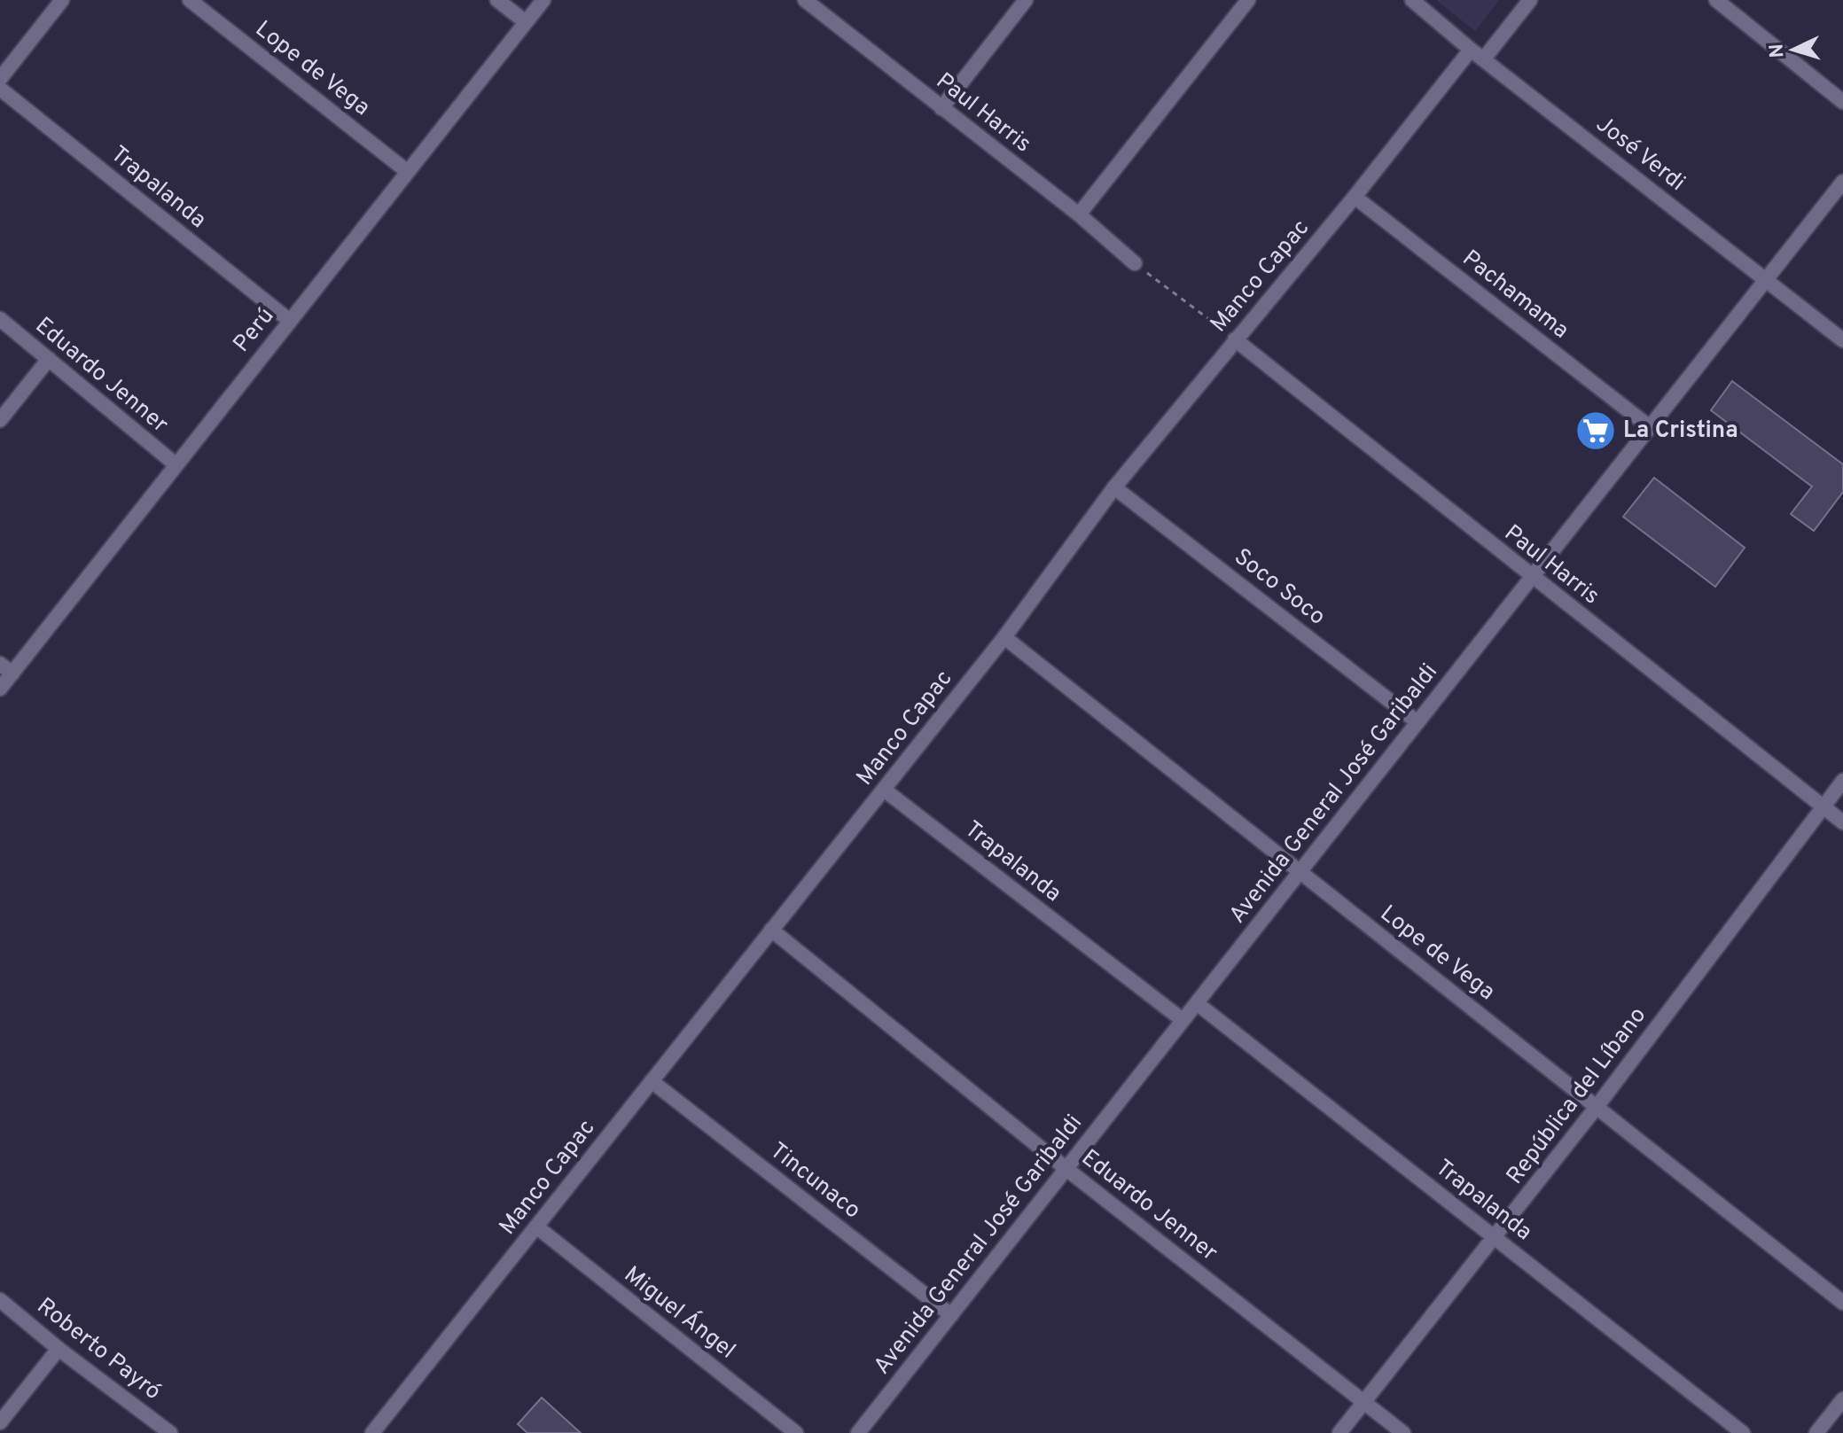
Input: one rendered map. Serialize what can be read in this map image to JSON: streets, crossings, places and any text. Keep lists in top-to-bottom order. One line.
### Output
{"streets":{"street":["Lope de Vega","Paul Harris","José Verdi","Trapalanda","Manco Capac","Pachamama","Perú","Eduardo Jenner","Soco Soco","Avenida General José Garibaldi","República del Líbano","Tincunaco","Miguel Ángel","Roberto Payró"]},"crossings":[["Lope de Vega","Manco Capac"],["Lope de Vega","Perú"],["Lope de Vega","Avenida General José Garibaldi"],["Lope de Vega","República del Líbano"],["Paul Harris","Manco Capac"],["Paul Harris","Avenida General José Garibaldi"],["Paul Harris","República del Líbano"],["José Verdi","Manco Capac"],["José Verdi","Avenida General José Garibaldi"],["Trapalanda","Manco Capac"],["Trapalanda","Perú"],["Trapalanda","Avenida General José Garibaldi"],["Trapalanda","República del Líbano"],["Manco Capac","Pachamama"],["Manco Capac","Eduardo Jenner"],["Manco Capac","Soco Soco"],["Manco Capac","Tincunaco"],["Manco Capac","Miguel Ángel"],["Pachamama","Avenida General José Garibaldi"],["Perú","Eduardo Jenner"],["Eduardo Jenner","Avenida General José Garibaldi"],["Eduardo Jenner","República del Líbano"],["Soco Soco","Avenida General José Garibaldi"],["Avenida General José Garibaldi","Tincunaco"]],"places":{"supermarket":["La Cristina"]},"north":"left"}
